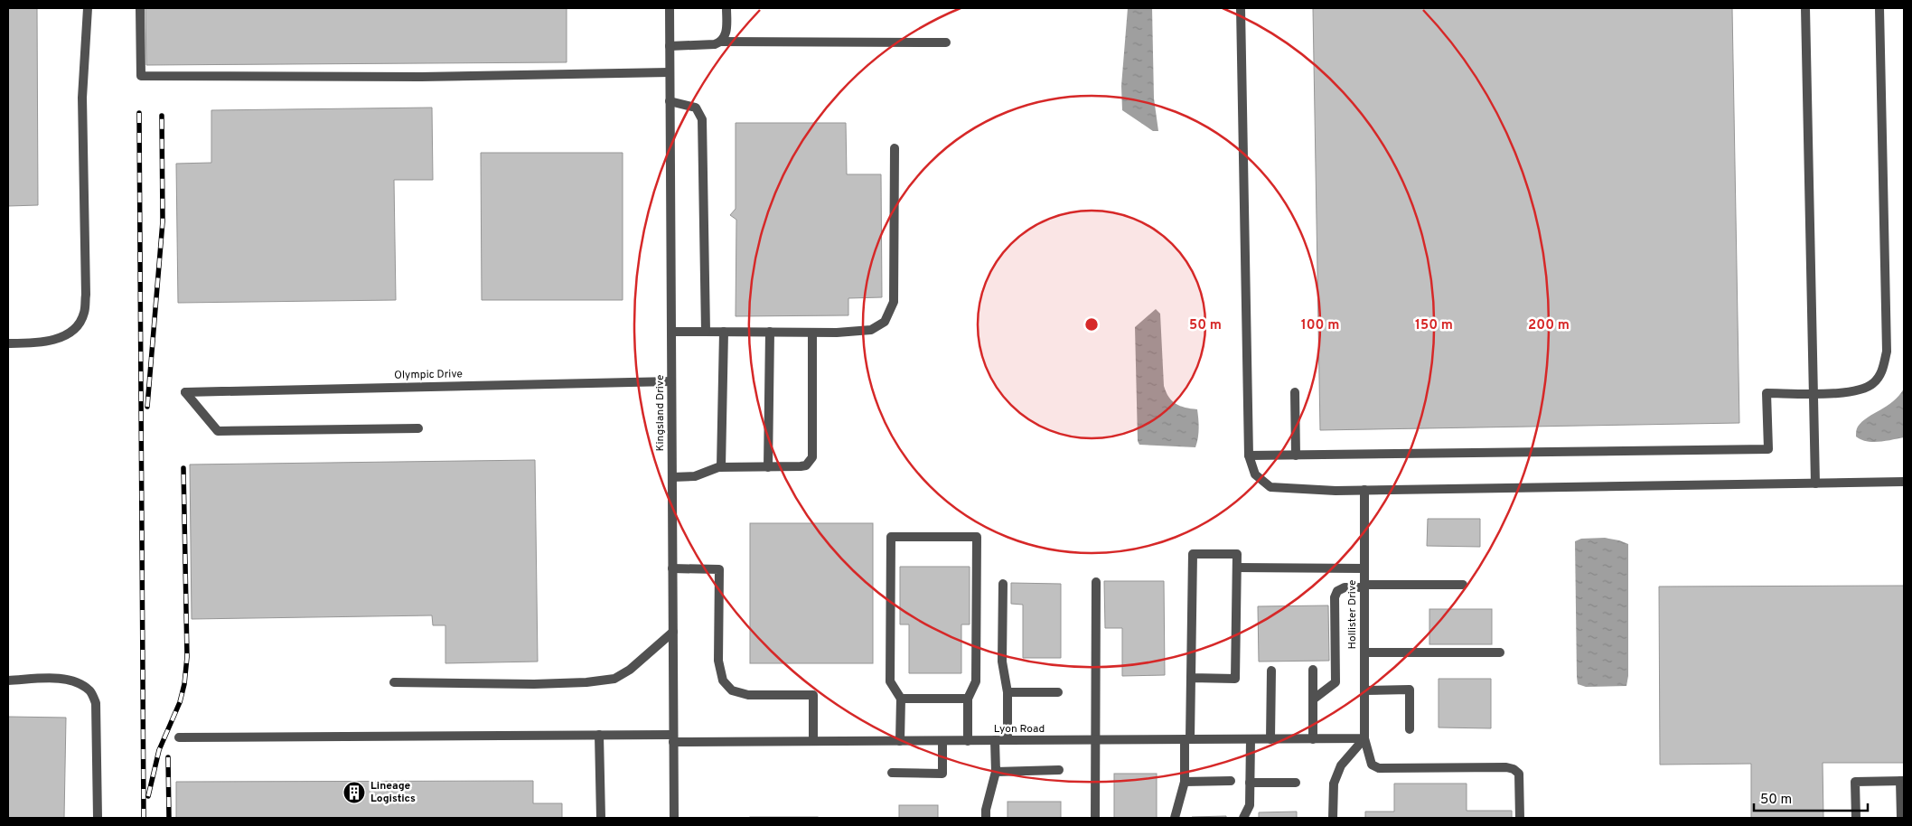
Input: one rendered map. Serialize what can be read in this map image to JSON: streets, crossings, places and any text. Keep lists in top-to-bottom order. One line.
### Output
{"streets":{"street":["Olympic Drive","Kingsland Drive","Hollister Drive","Lyon Road"]},"crossings":[["Olympic Drive","Kingsland Drive"],["Kingsland Drive","Lyon Road"],["Hollister Drive","Lyon Road"]],"places":{"building":["Lineage Logistics"]},"scale_bar":"50 m","rings":["50 m","100 m","150 m","200 m"]}
